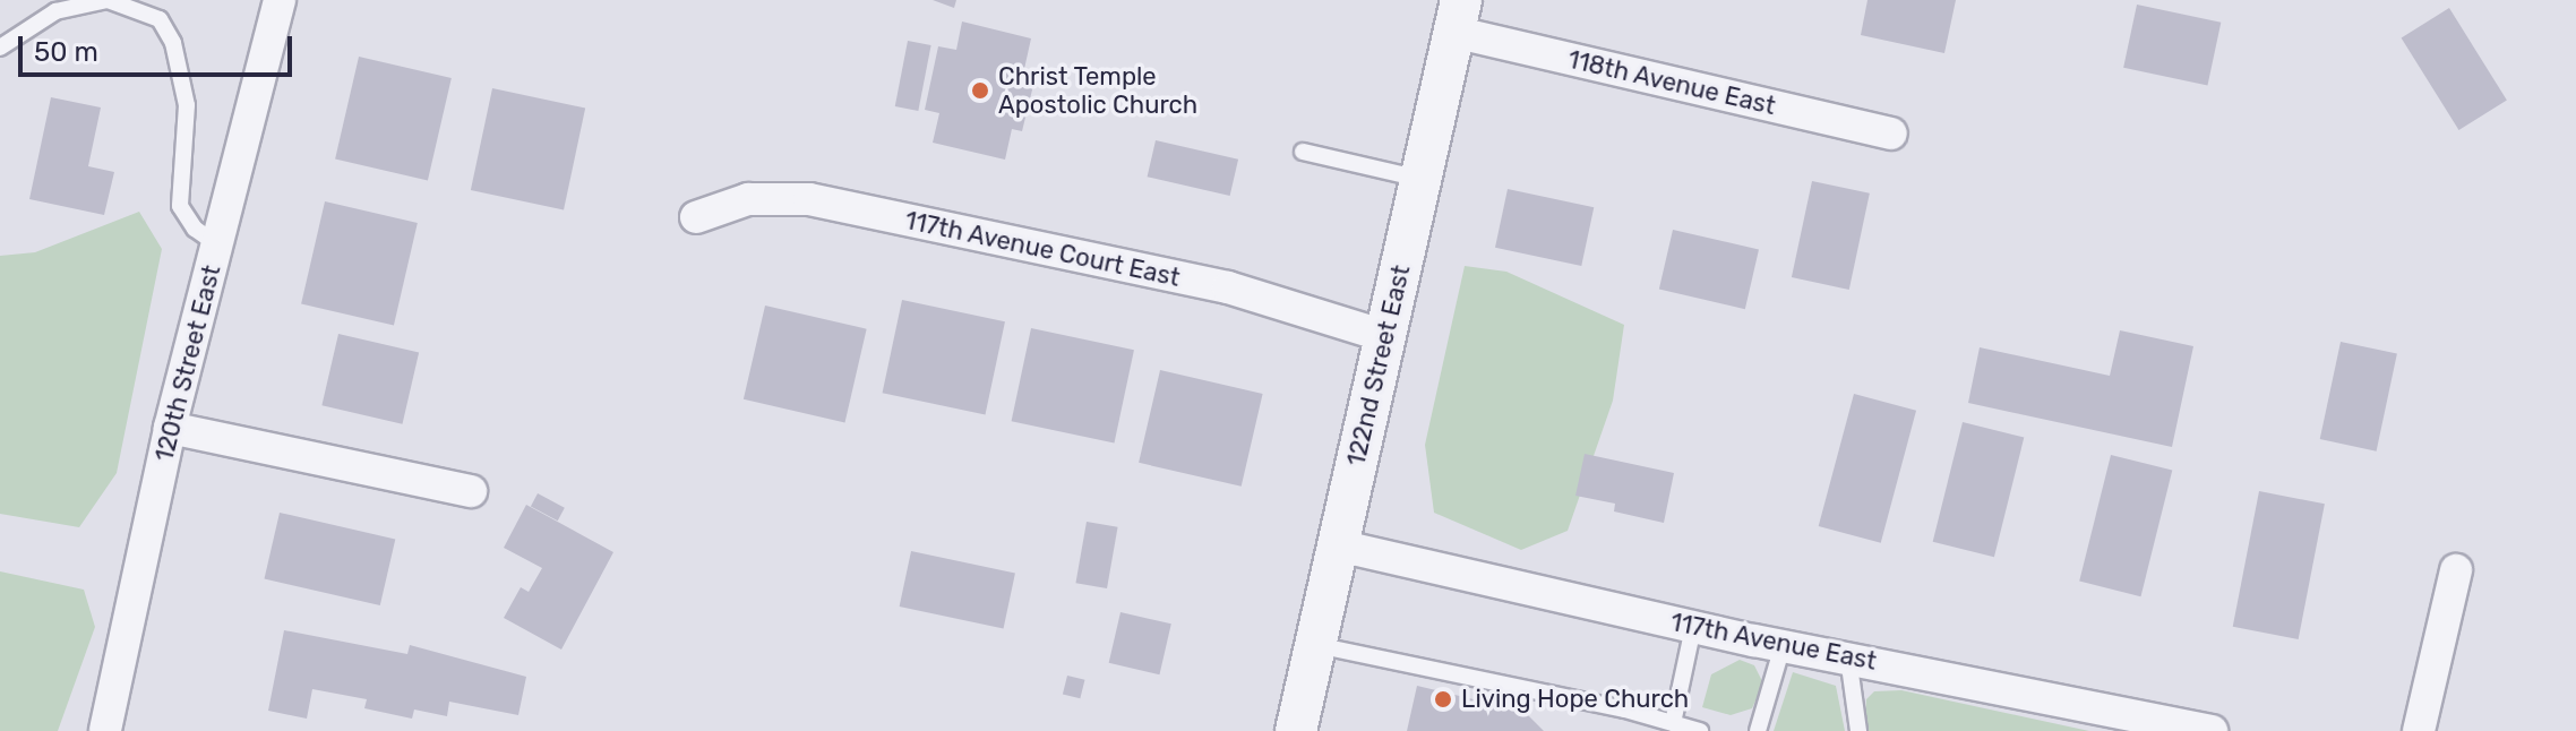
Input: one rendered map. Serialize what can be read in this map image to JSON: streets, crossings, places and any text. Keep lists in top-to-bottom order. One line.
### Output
{"streets":{"street":["118th Avenue East","117th Avenue Court East","120th Street East","122nd Street East","117th Avenue East"]},"crossings":[["118th Avenue East","122nd Street East"],["117th Avenue Court East","122nd Street East"],["122nd Street East","117th Avenue East"]],"places":["Christ Temple Apostolic Church","Living Hope Church"],"scale_bar":"50 m"}
